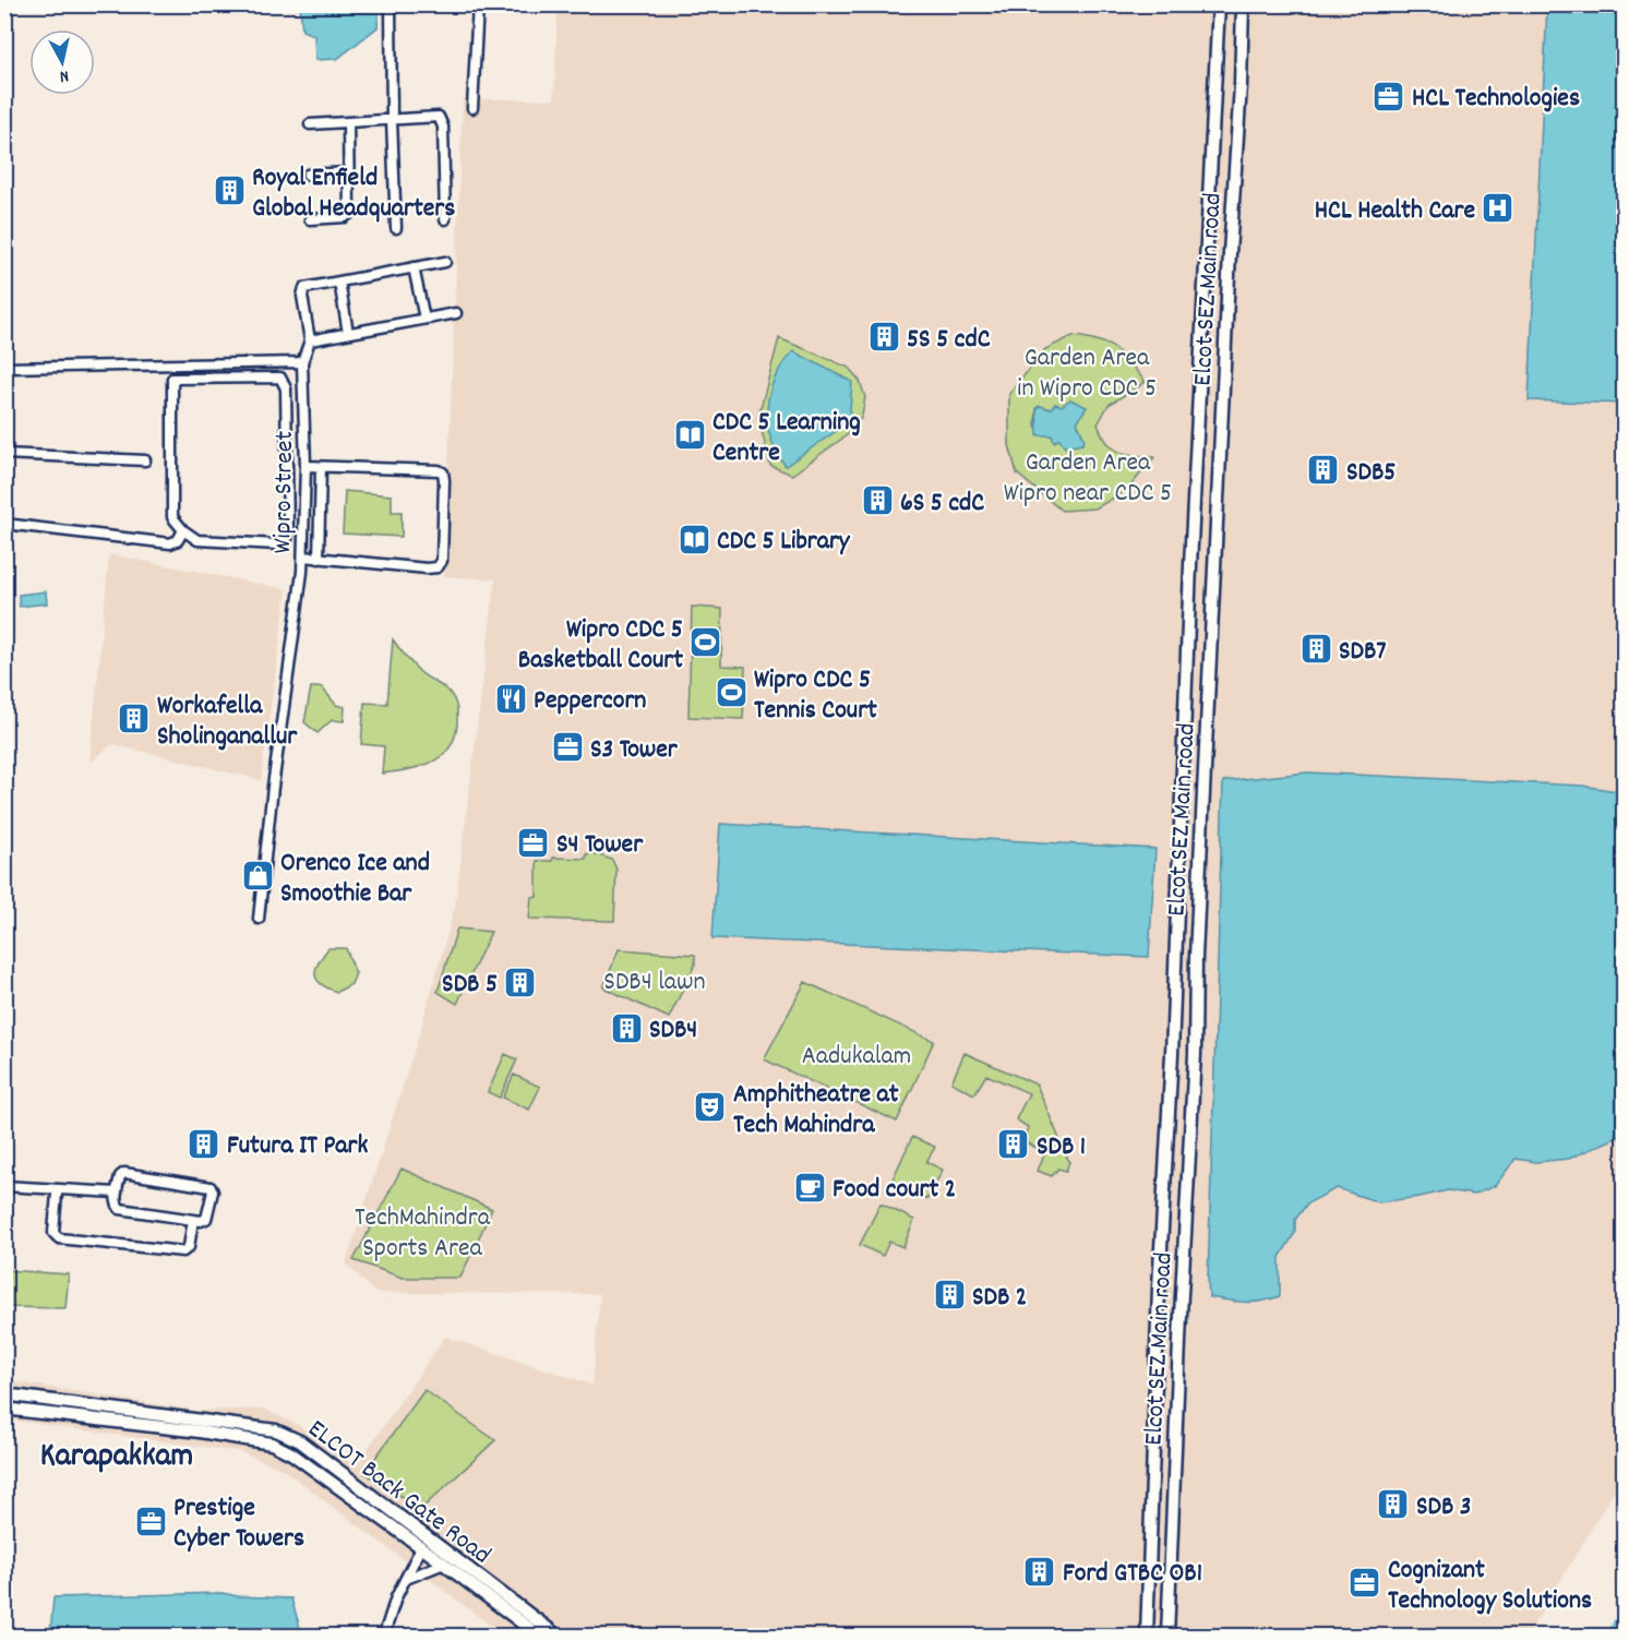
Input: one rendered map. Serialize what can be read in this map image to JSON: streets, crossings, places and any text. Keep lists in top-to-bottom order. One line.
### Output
{"streets":{"street":["Elcot SEZ Main road","Wipro Street","ELCOT Back Gate Road"]},"districts":["Karapakkam"],"parks":["Garden Area in Wipro CDC 5","Garden Area Wipro near CDC 5","SDB4 lawn","Aadukalam","TechMahindra Sports Area"],"places":{"office":["HCL Technologies","S3 Tower","S4 Tower","Prestige Cyber Towers","Cognizant Technology Solutions"],"building":["Royal Enfield Global Headquarters","5S 5 cdC","SDB5","6S 5 cdC","SDB7","Workafella Sholinganallur","SDB 5","SDB4","Futura IT Park","SDB 1","SDB 2","SDB 3","Ford GTBC OB1"],"hospital":["HCL Health Care"],"library":["CDC 5 Learning Centre","CDC 5 Library"],"sports":["Wipro CDC 5 Basketball Court","Wipro CDC 5 Tennis Court"],"restaurant":["Peppercorn"],"shop":["Orenco Ice and Smoothie Bar"],"theatre":["Amphitheatre at Tech Mahindra"],"cafe":["Food court 2"]},"north":"bottom"}
